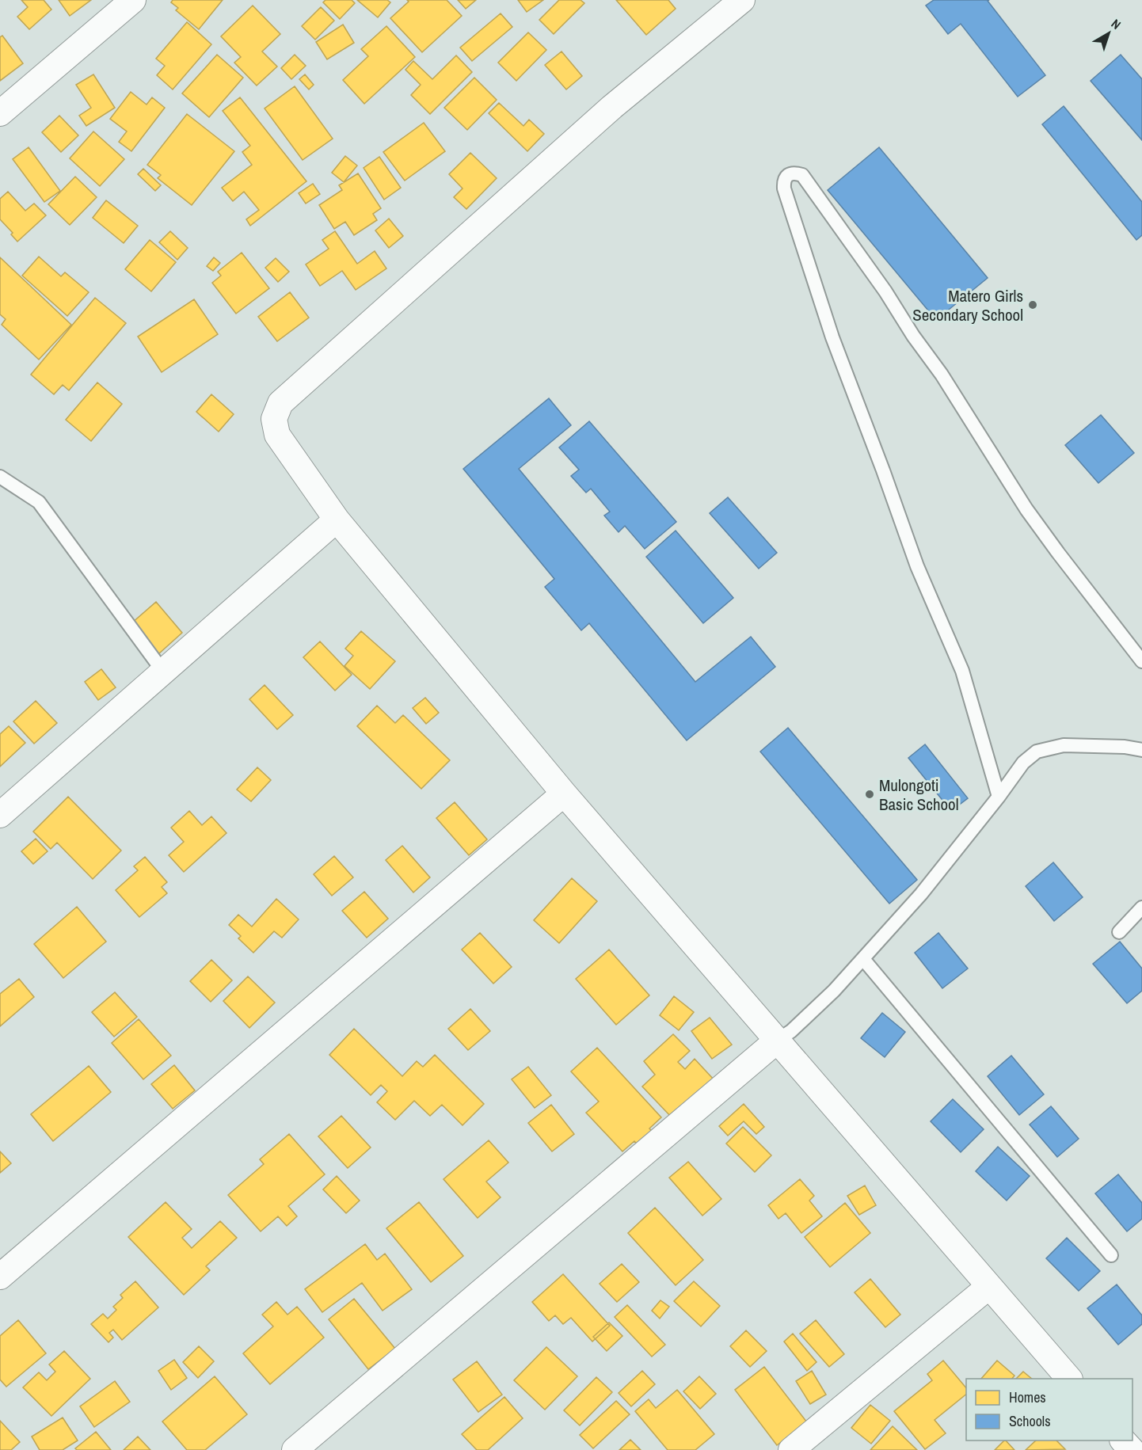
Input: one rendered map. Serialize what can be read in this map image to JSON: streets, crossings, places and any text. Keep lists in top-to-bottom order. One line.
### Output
{"places":["Matero Girls Secondary School","Mulongoti Basic School"],"legend":["Homes","Schools"],"north":"top right"}
